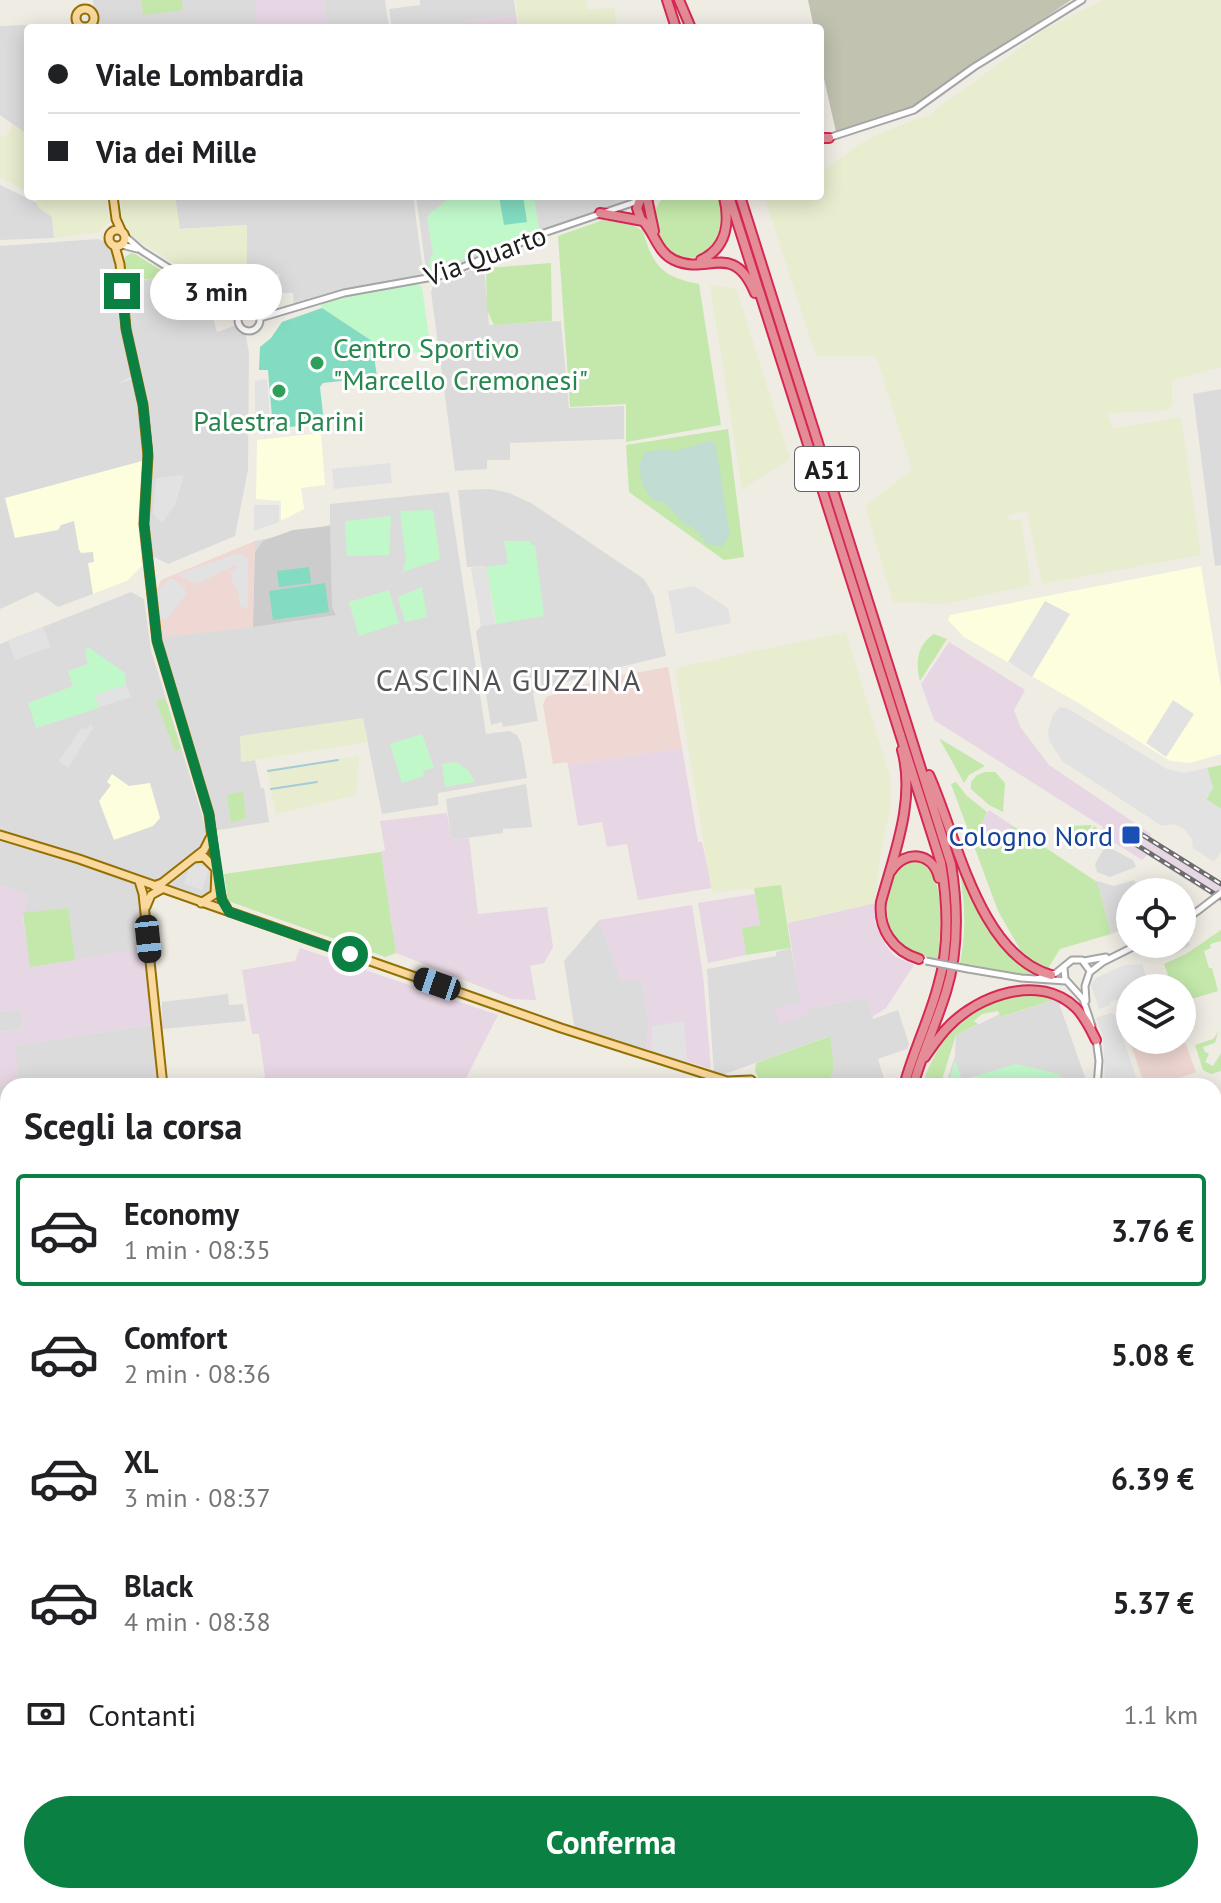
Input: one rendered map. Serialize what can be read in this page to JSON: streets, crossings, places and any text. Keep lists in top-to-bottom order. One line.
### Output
{"streets":{"highway":["A51"],"street":["Via Quarto"]},"districts":["CASCINA GUZZINA"],"places":{"other":["Centro Sportivo \"Marcello Cremonesi\"","Palestra Parini"],"transit":["Cologno Nord"]},"page":{"banner":["Viale Lombardia","Via dei Mille"],"bubble":"3 min","heading":"Scegli la corsa","list":[{"name":"Economy","note":"1 min · 08:35","value":"3.76 €"},{"name":"Comfort","note":"2 min · 08:36","value":"5.08 €"},{"name":"XL","note":"3 min · 08:37","value":"6.39 €"},{"name":"Black","note":"4 min · 08:38","value":"5.37 €"}],"pay":["Contanti","1.1 km"],"buttons":"Conferma"}}
